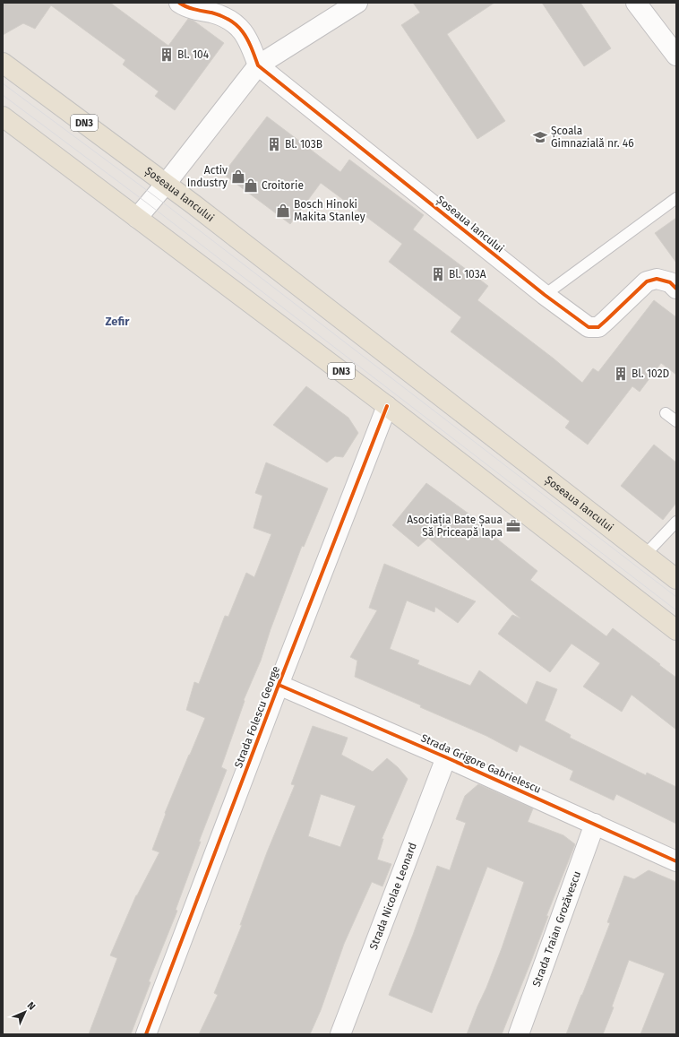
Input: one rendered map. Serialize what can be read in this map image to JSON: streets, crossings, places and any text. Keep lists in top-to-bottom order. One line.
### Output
{"streets":{"main road":["DN3","Șoseaua Iancului"],"street":["Strada Folescu George","Strada Grigore Gabrielescu","Strada Nicolae Leonard","Strada Traian Grozăvescu"]},"crossings":[["DN3","Strada Folescu George"],["Strada Folescu George","Strada Grigore Gabrielescu"],["Strada Grigore Gabrielescu","Strada Nicolae Leonard"],["Strada Grigore Gabrielescu","Strada Traian Grozăvescu"]],"districts":["Zefir"],"places":{"building":["Bl. 104","Bl. 103B","Bl. 103A","Bl. 102D"],"school or university":["Școala Gimnazială nr. 46"],"shop":["Activ Industry","Croitorie","Bosch Hinoki Makita Stanley"],"office":["Asociația Bate Șaua Să Priceapă Iapa"]},"north":"top right"}
